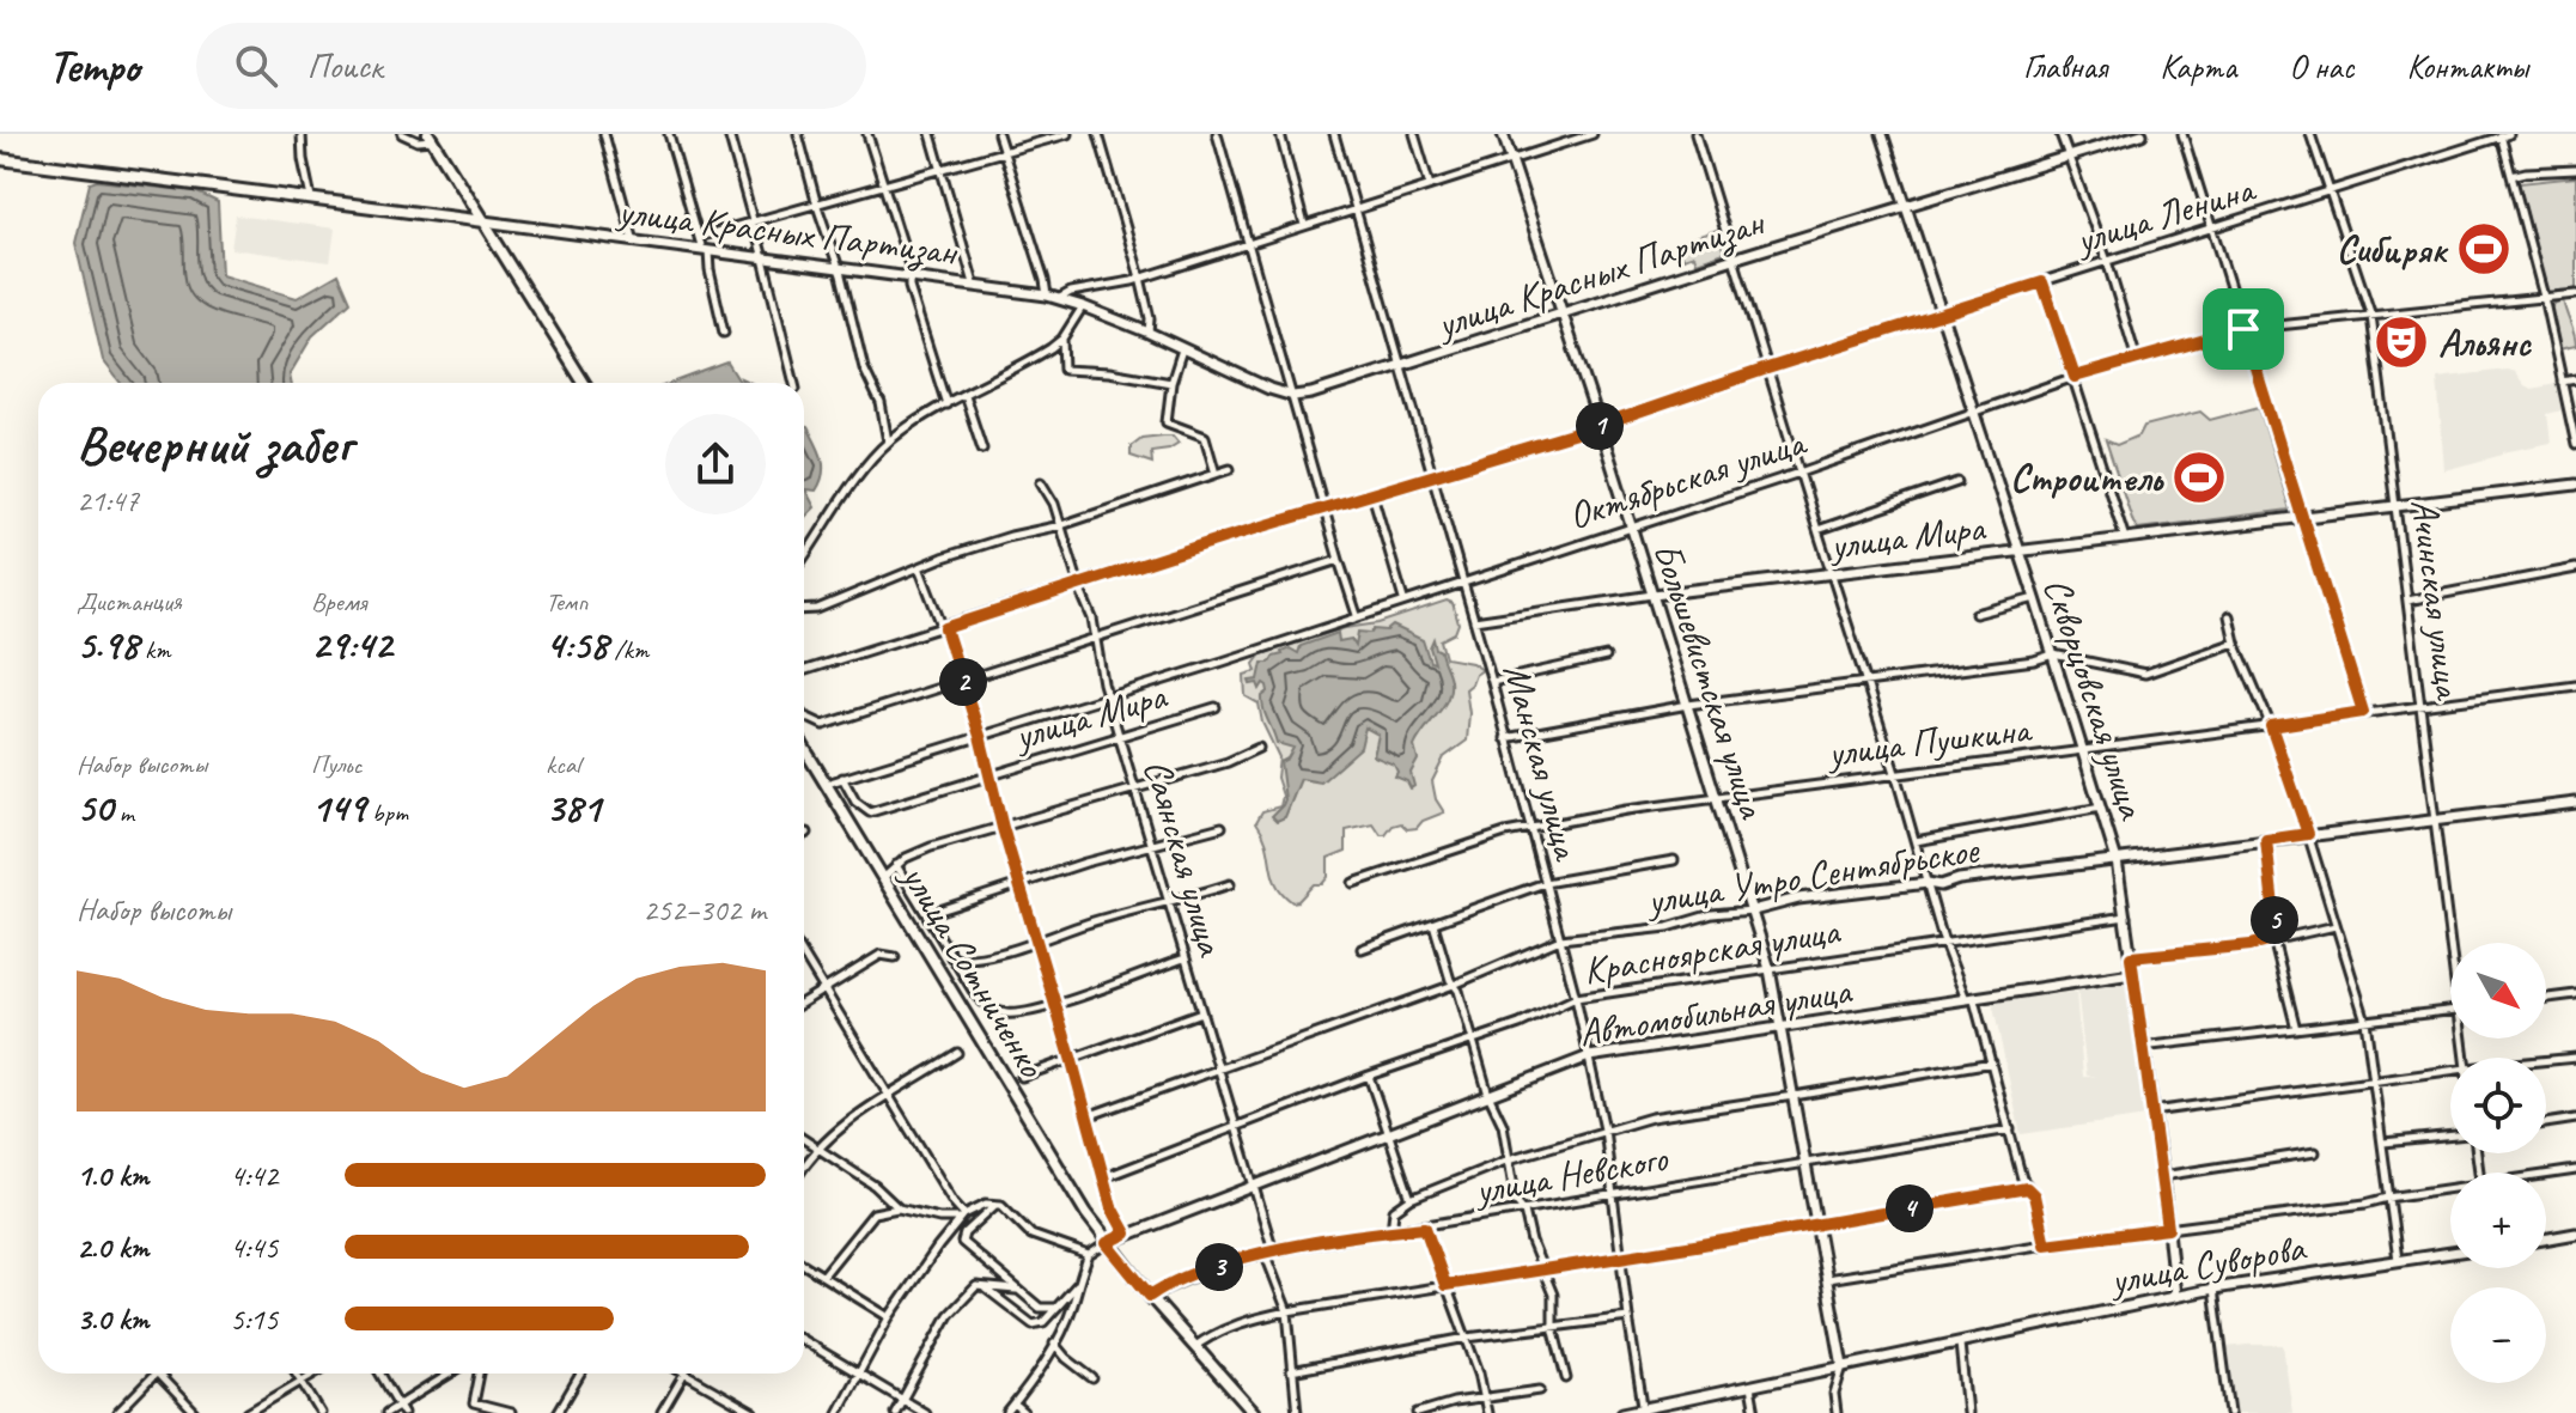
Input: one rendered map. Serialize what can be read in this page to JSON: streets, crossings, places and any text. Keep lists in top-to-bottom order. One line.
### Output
{"streets":{"main road":["улица Сотниченко"],"street":["улица Ленина","улица Красных Партизан","Октябрьская улица","улица Мира","Ачинская улица","Большевистская улица","Скворцовская улица","улица Пушкина","Манская улица","Саянская улица","улица Утро Сентябрьское","Красноярская улица","Автомобильная улица","улица Невского","улица Суворова"]},"crossings":[["улица Ленина","Ачинская улица"],["улица Ленина","Большевистская улица"],["улица Ленина","Скворцовская улица"],["улица Ленина","Манская улица"],["улица Ленина","Саянская улица"],["улица Красных Партизан","Большевистская улица"],["улица Красных Партизан","Скворцовская улица"],["улица Красных Партизан","Манская улица"],["Октябрьская улица","улица Мира"],["Октябрьская улица","Ачинская улица"],["Октябрьская улица","Большевистская улица"],["Октябрьская улица","Скворцовская улица"],["Октябрьская улица","Манская улица"],["Октябрьская улица","Саянская улица"],["Октябрьская улица","улица Сотниченко"],["улица Мира","Ачинская улица"],["улица Мира","Большевистская улица"],["улица Мира","Скворцовская улица"],["улица Мира","Манская улица"],["улица Мира","Саянская улица"],["Ачинская улица","улица Пушкина"],["Ачинская улица","улица Утро Сентябрьское"],["Большевистская улица","улица Пушкина"],["Большевистская улица","улица Утро Сентябрьское"],["Большевистская улица","Красноярская улица"],["Большевистская улица","Автомобильная улица"],["Большевистская улица","улица Невского"],["Большевистская улица","улица Суворова"],["Скворцовская улица","улица Пушкина"],["Скворцовская улица","улица Утро Сентябрьское"],["Скворцовская улица","Красноярская улица"],["Скворцовская улица","Автомобильная улица"],["Скворцовская улица","улица Суворова"],["улица Пушкина","Манская улица"],["Манская улица","улица Утро Сентябрьское"],["Манская улица","Красноярская улица"],["Манская улица","Автомобильная улица"],["Манская улица","улица Невского"],["Манская улица","улица Суворова"],["Саянская улица","улица Утро Сентябрьское"],["Саянская улица","Красноярская улица"],["Саянская улица","Автомобильная улица"],["Саянская улица","улица Невского"],["улица Сотниченко","Автомобильная улица"],["улица Сотниченко","улица Невского"]],"places":{"sports":["Сибиряк","Строитель"],"theatre":["Альянс"]},"north":"bottom right","page":{"header":"Tempo","search":"Поиск","nav":["Главная","Карта","О нас","Контакты"],"heading":["Вечерний забег","21:47"],"pins":["1","2","5","4","3"],"stats":[["Дистанция","5.98 km"],["Время","29:42"],["Темп","4:58 /km"],["Набор высоты","50 m"],["Пульс","149 bpm"],["kcal","381"]],"chart":["Набор высоты","252–302 m"],"map_buttons":["+","−"],"list":[{"name":"1.0 km","note":"4:42"},{"name":"2.0 km","note":"4:45"},{"name":"3.0 km","note":"5:15"}]}}
